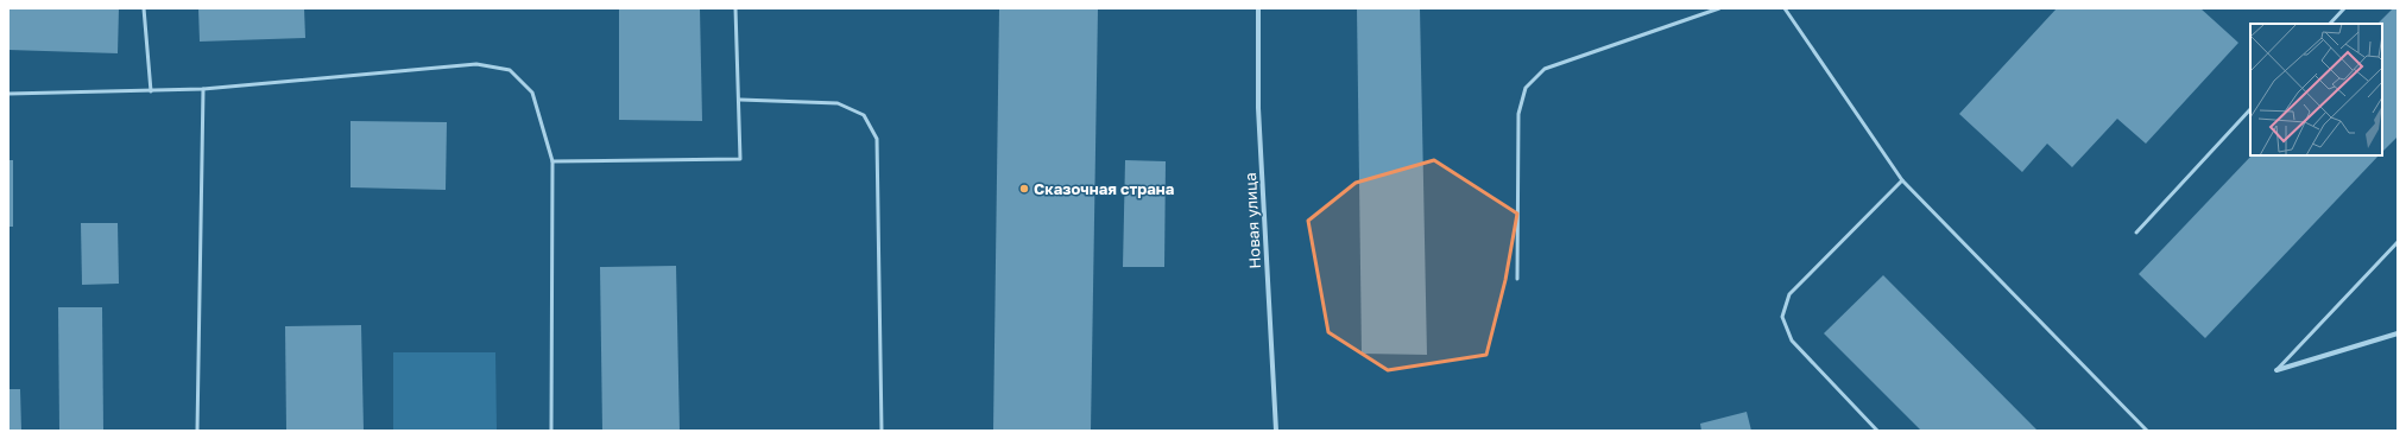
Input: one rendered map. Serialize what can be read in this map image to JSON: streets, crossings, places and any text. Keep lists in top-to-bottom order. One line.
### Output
{"streets":{"street":["Новая улица"]},"places":["Сказочная страна"]}
